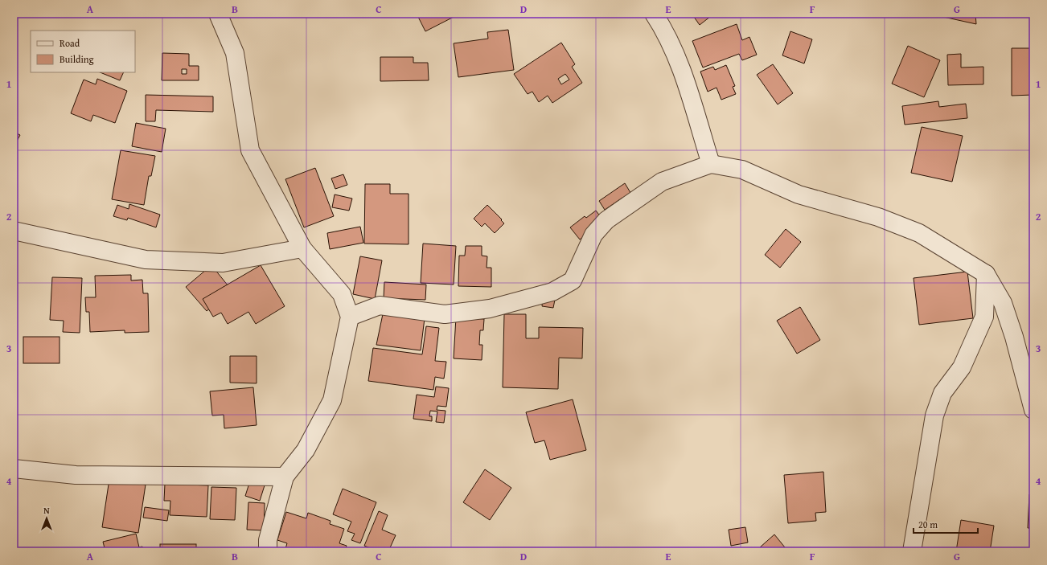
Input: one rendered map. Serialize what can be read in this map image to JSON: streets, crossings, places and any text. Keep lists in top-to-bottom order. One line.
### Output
{"legend":["Road","Building"],"scale_bar":"20 m","north":"top","grid":{"columns":["A","B","C","D","E","F","G"],"rows":["1","2","3","4"]}}
